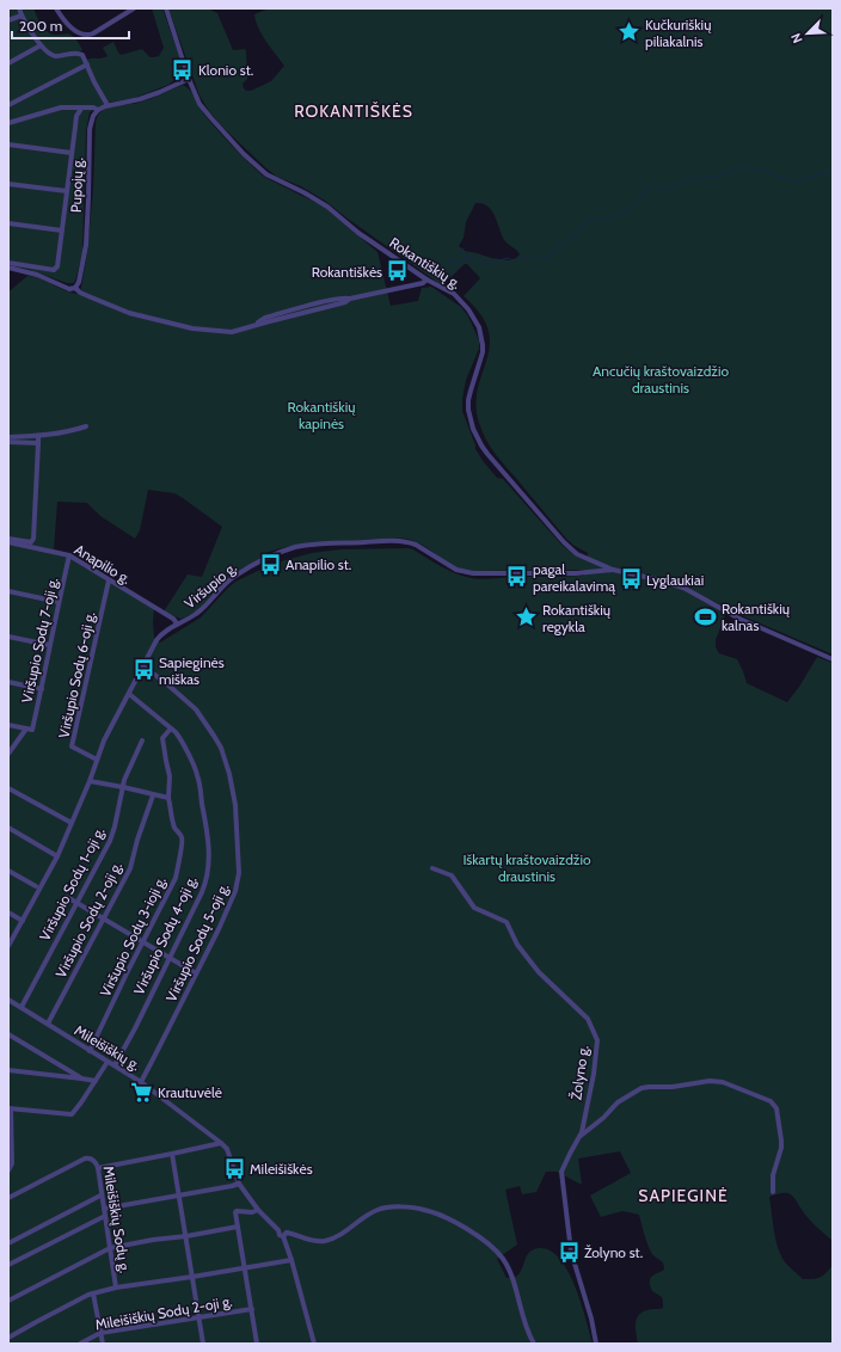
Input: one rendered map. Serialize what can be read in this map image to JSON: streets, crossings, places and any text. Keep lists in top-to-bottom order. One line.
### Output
{"streets":{"street":["Pupojų g.","Rokantiškių g.","Anapilio g.","Viršupio g.","Viršupio Sodų 7-oji g.","Viršupio Sodų 6-oji g.","Viršupio Sodų 1-oji g.","Viršupio Sodų 2-oji g.","Viršupio Sodų 4-oji g.","Viršupio Sodų 3-ioji g.","Viršupio Sodų 5-oji g.","Mileišiškių g.","Žolyno g.","Mileišiškių Sodų g.","Mileišiškių Sodų 2-oji g."]},"crossings":[["Rokantiškių g.","Viršupio g."],["Anapilio g.","Viršupio g."],["Anapilio g.","Viršupio Sodų 7-oji g."],["Anapilio g.","Viršupio Sodų 6-oji g."],["Viršupio g.","Viršupio Sodų 6-oji g."],["Viršupio g.","Viršupio Sodų 4-oji g."],["Viršupio g.","Viršupio Sodų 5-oji g."],["Viršupio Sodų 1-oji g.","Mileišiškių g."],["Viršupio Sodų 2-oji g.","Mileišiškių g."],["Viršupio Sodų 4-oji g.","Viršupio Sodų 3-ioji g."],["Viršupio Sodų 4-oji g.","Mileišiškių g."],["Viršupio Sodų 3-ioji g.","Mileišiškių g."],["Viršupio Sodų 5-oji g.","Mileišiškių g."]],"districts":["ROKANTIŠKĖS","SAPIEGINĖ"],"parks":["Ancučių kraštovaizdžio draustinis","Rokantiškių kapinės","Iškartų kraštovaizdžio draustinis"],"places":{"place":["Kučkuriškių piliakalnis","Rokantiškių regykla"],"bus stop":["Klonio st.","Rokantiškės","Anapilio st.","pagal pareikalavimą","Lyglaukiai","Sapieginės miškas","Mileišiškės","Žolyno st."],"sports":["Rokantiškių kalnas"],"supermarket":["Krautuvėlė"]},"scale_bar":"200 m","north":"bottom left"}
